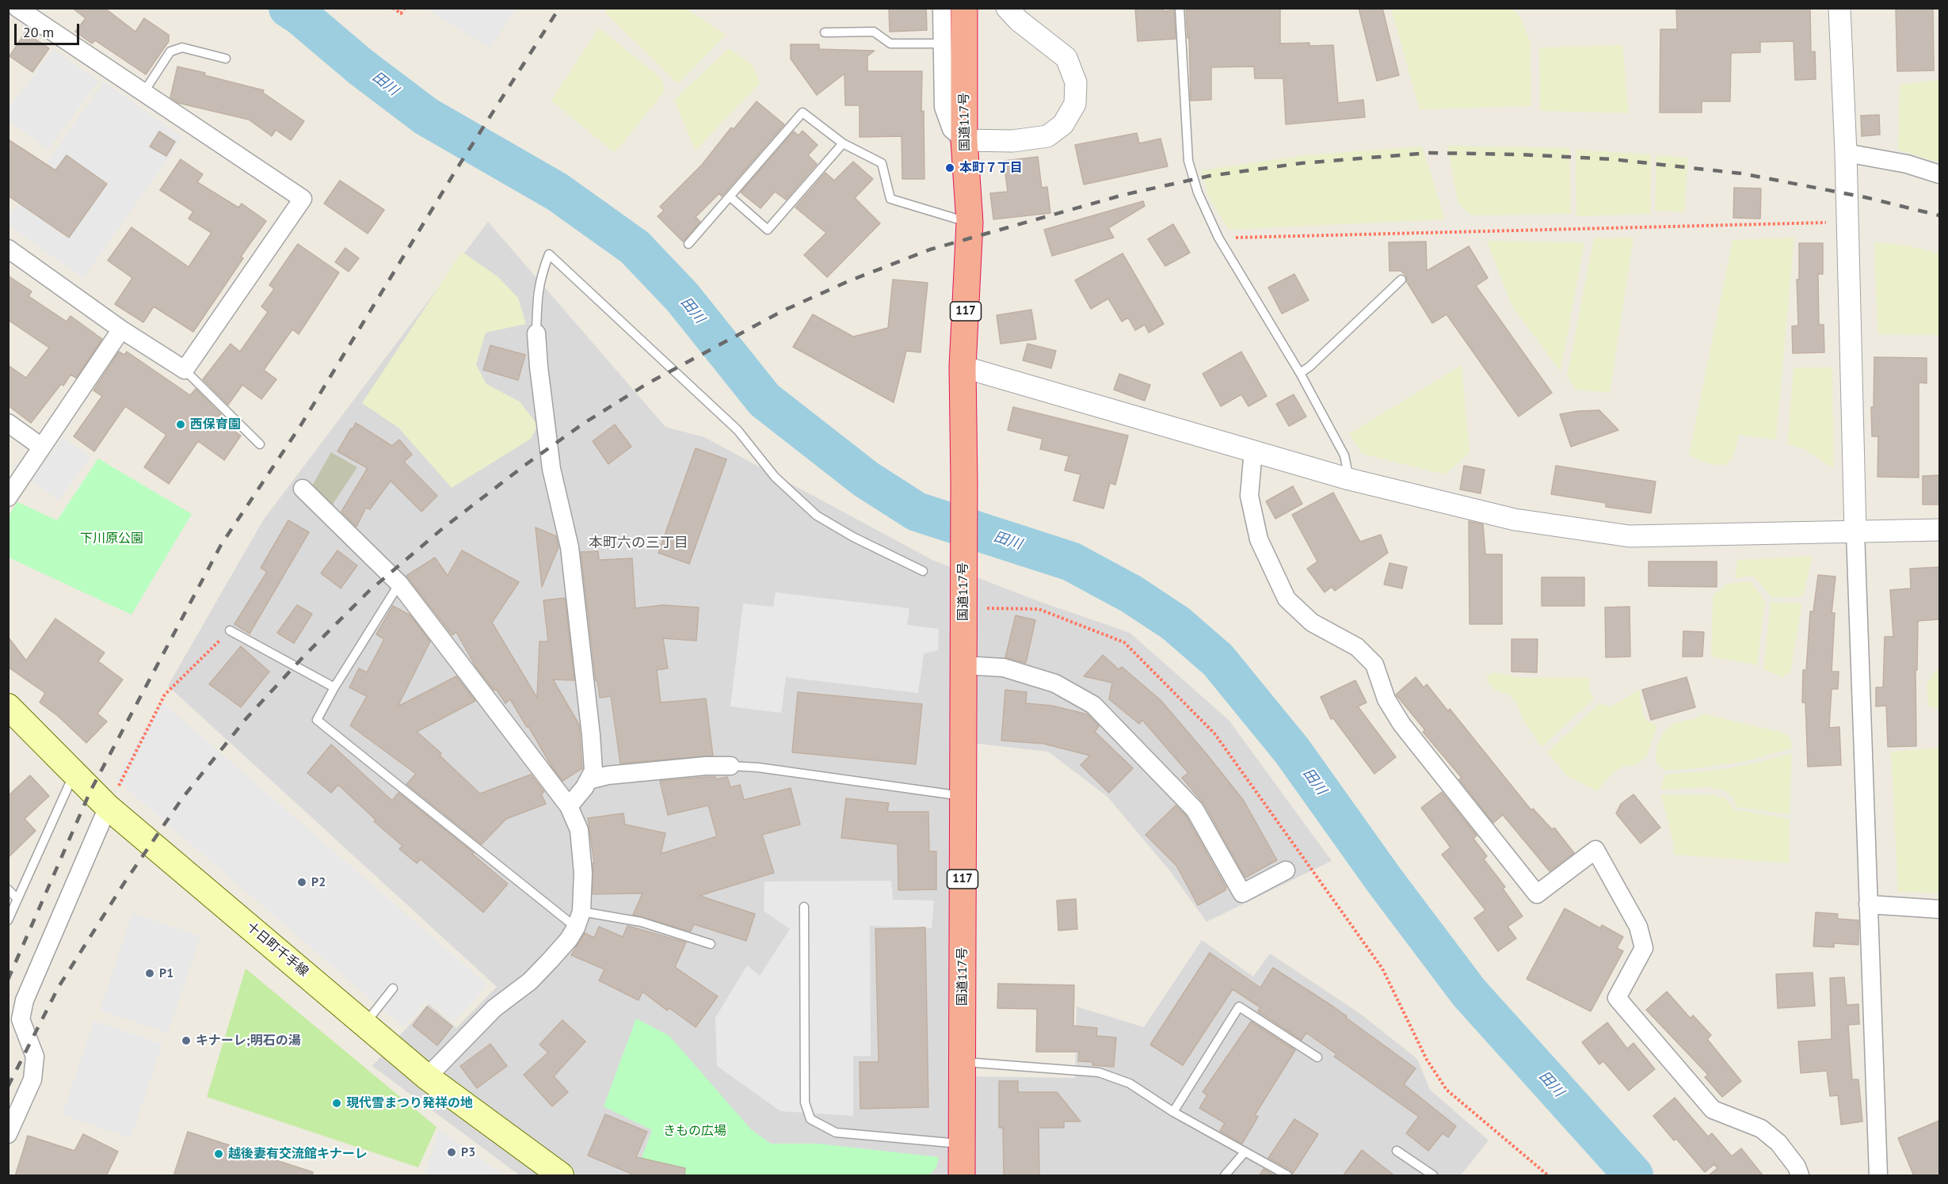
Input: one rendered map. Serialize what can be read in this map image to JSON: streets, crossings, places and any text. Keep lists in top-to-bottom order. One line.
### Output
{"streets":{"highway":["国道117号","117"],"main road":["十日町千手線"]},"districts":["本町六の三丁目"],"water":["田川"],"parks":["下川原公園","きもの広場"],"places":["本町７丁目","西保育園","P2","P1","キナーレ;明石の湯","現代雪まつり発祥の地","P3","越後妻有交流館キナーレ"],"scale_bar":"20 m"}
